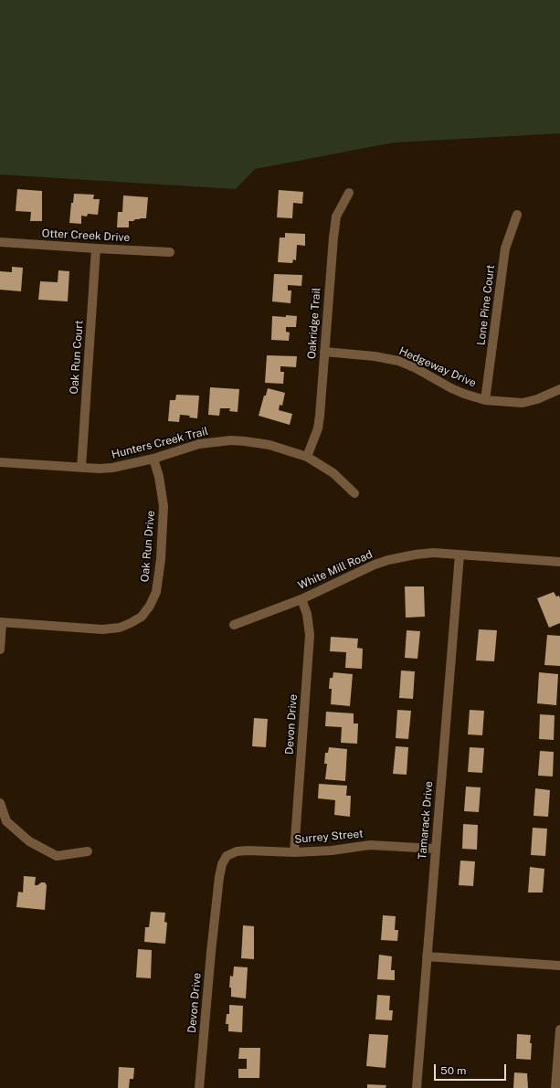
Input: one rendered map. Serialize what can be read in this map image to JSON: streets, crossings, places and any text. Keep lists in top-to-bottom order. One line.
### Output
{"streets":{"street":["Otter Creek Drive","Lone Pine Court","Oakridge Trail","Oak Run Court","Hedgeway Drive","Hunters Creek Trail","Oak Run Drive","White Mill Road","Devon Drive","Tamarack Drive","Surrey Street"]},"crossings":[["Otter Creek Drive","Oak Run Court"],["Lone Pine Court","Hedgeway Drive"],["Oakridge Trail","Hedgeway Drive"],["Oakridge Trail","Hunters Creek Trail"],["Oak Run Court","Hunters Creek Trail"],["Hunters Creek Trail","Oak Run Drive"],["White Mill Road","Devon Drive"],["White Mill Road","Tamarack Drive"],["Devon Drive","Surrey Street"],["Tamarack Drive","Surrey Street"]],"scale_bar":"50 m"}
